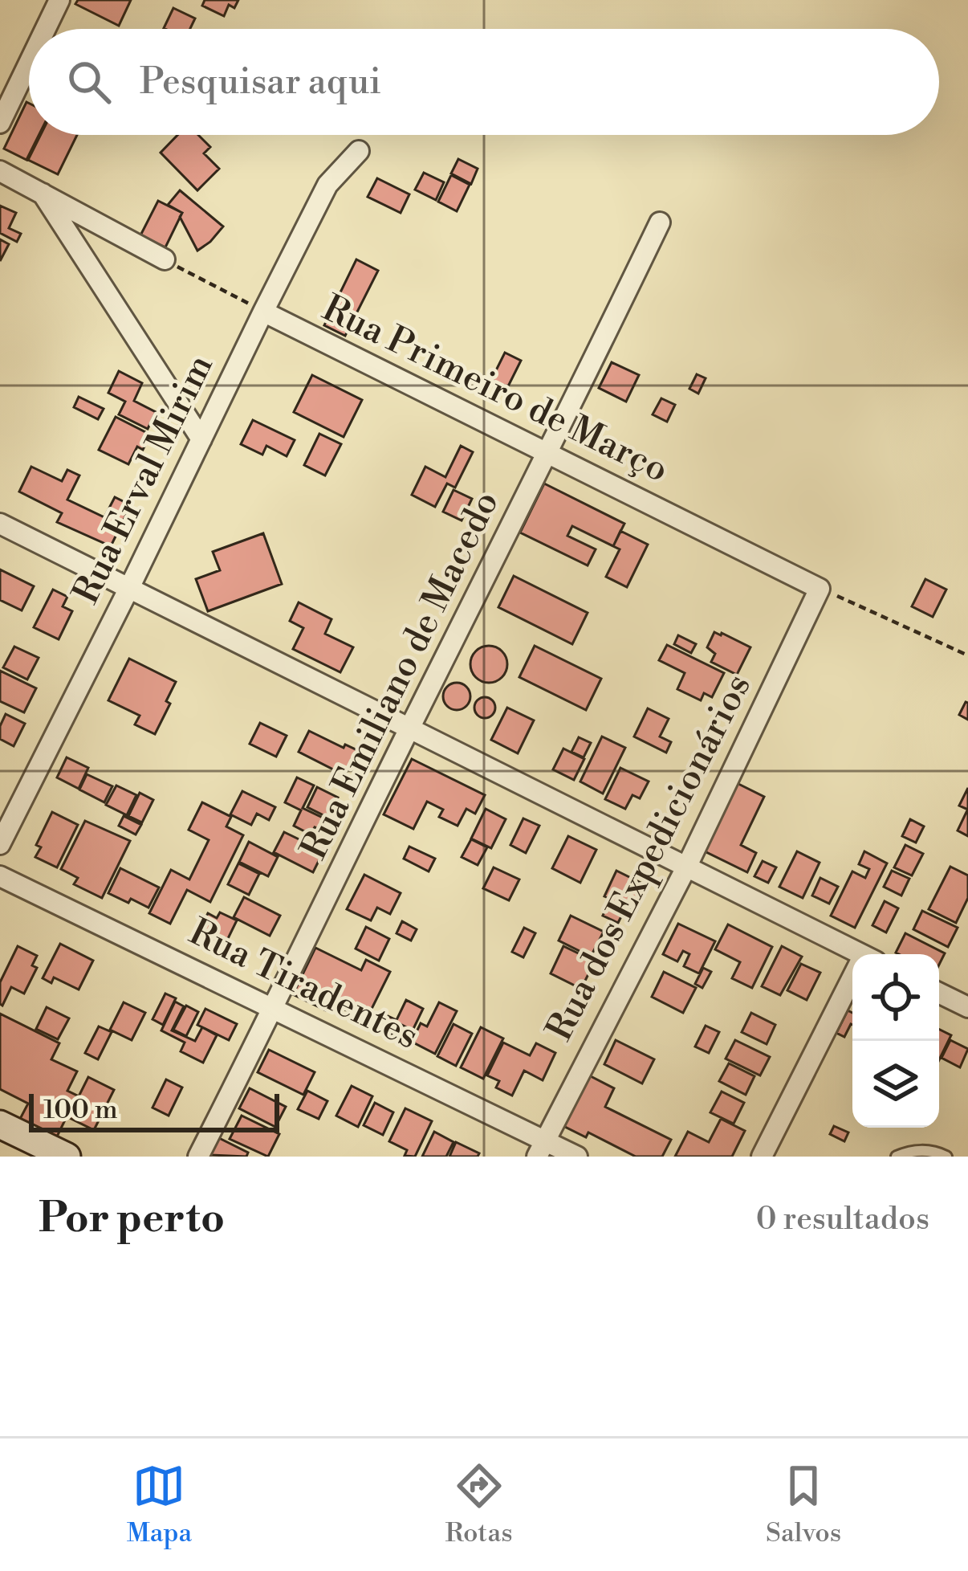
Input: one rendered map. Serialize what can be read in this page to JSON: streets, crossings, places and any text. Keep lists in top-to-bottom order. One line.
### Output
{"streets":{"street":["Rua Primeiro de Março","Rua Erval Mirim","Rua Emiliano de Macedo","Rua dos Expedicionários","Rua Tiradentes"]},"crossings":[["Rua Primeiro de Março","Rua Erval Mirim"],["Rua Primeiro de Março","Rua Emiliano de Macedo"],["Rua Primeiro de Março","Rua dos Expedicionários"],["Rua Emiliano de Macedo","Rua Tiradentes"],["Rua dos Expedicionários","Rua Tiradentes"]],"scale_bar":"100 m","page":{"search":"Pesquisar aqui","scale":"100 m","heading":["Por perto","0 resultados"],"nav":["Mapa","Rotas","Salvos"]}}
